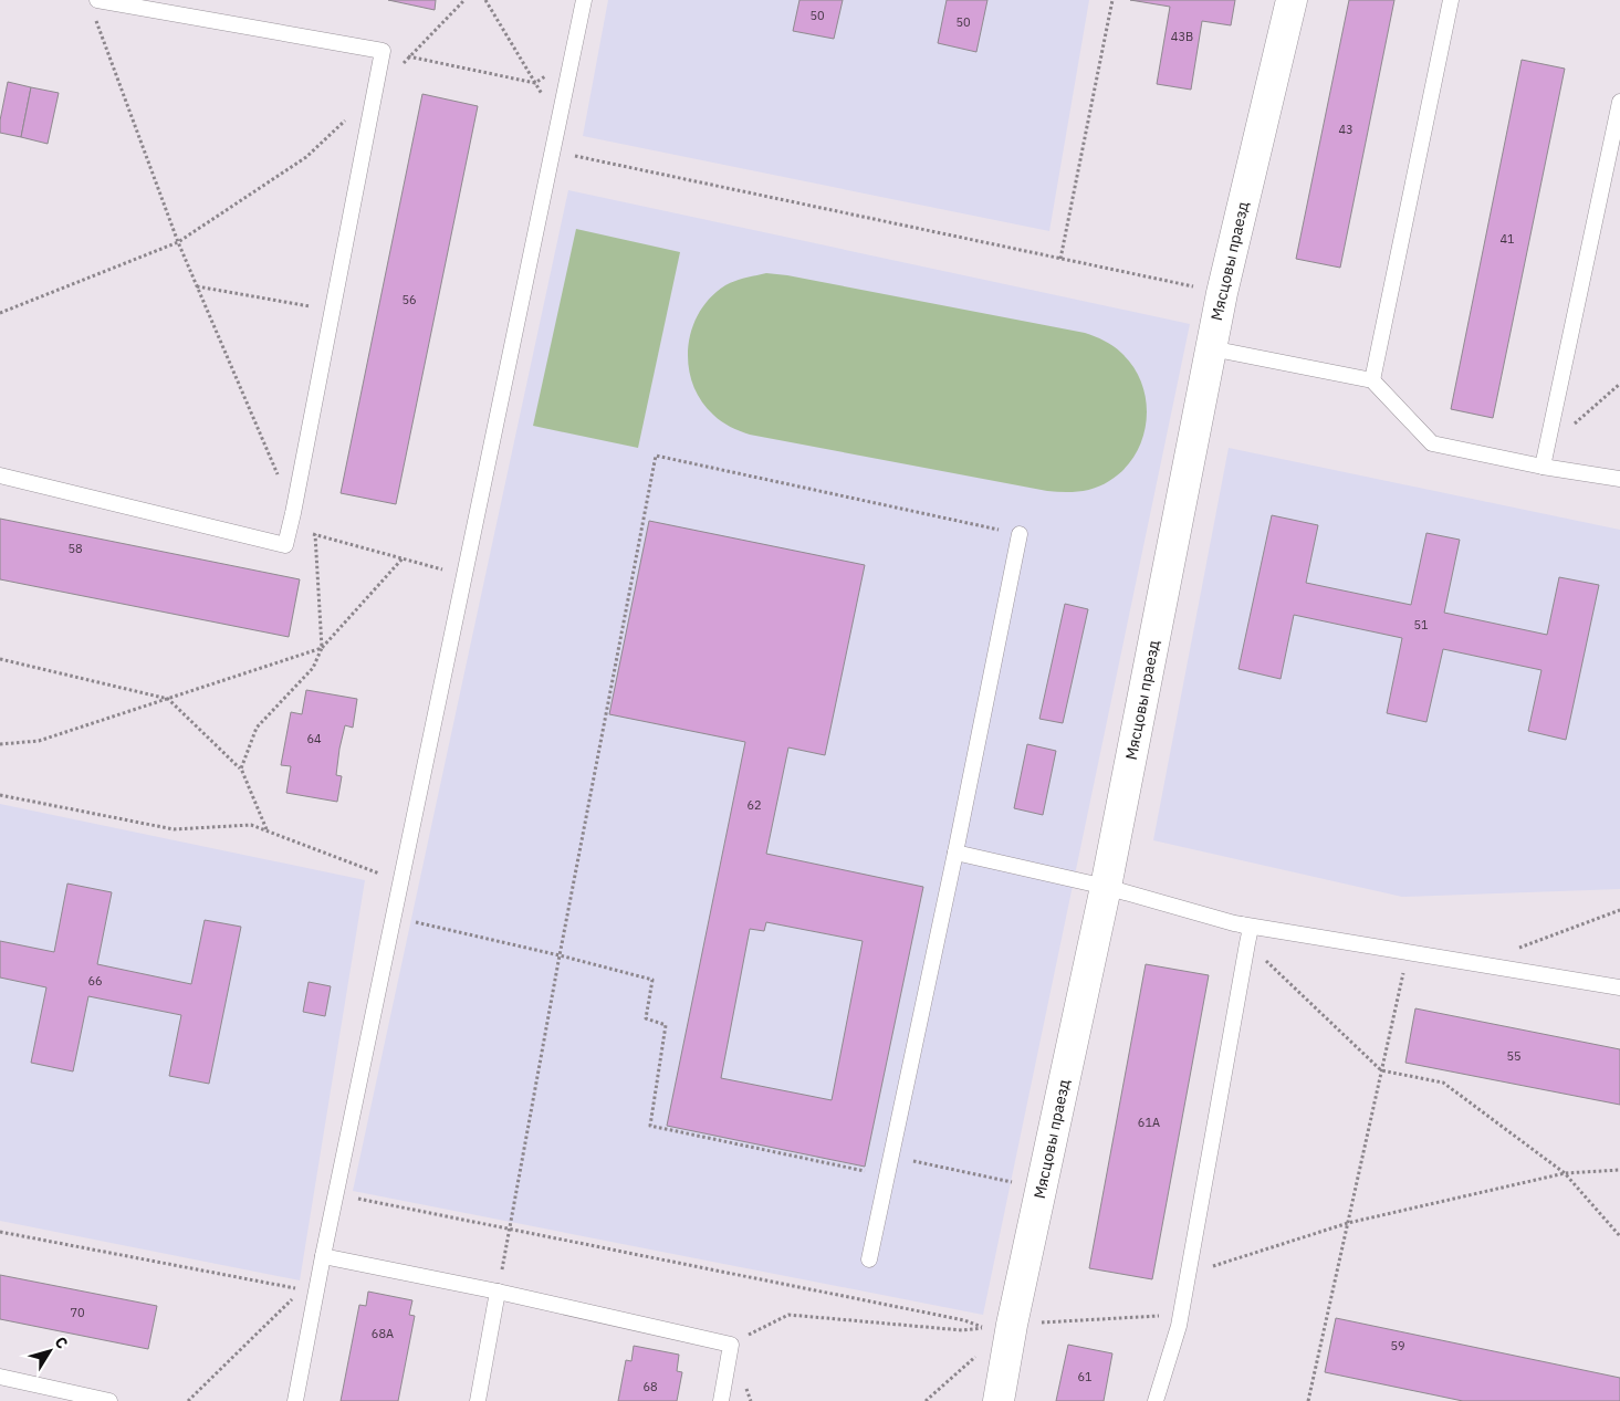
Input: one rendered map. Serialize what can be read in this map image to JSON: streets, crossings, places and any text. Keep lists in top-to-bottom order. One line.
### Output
{"streets":{"street":["Мясцовы праезд"]},"house_numbers":["50","50","43В","43","41","56","58","51","64","62","66","55","61А","70","68А","59","61","68"],"north":"top right"}
